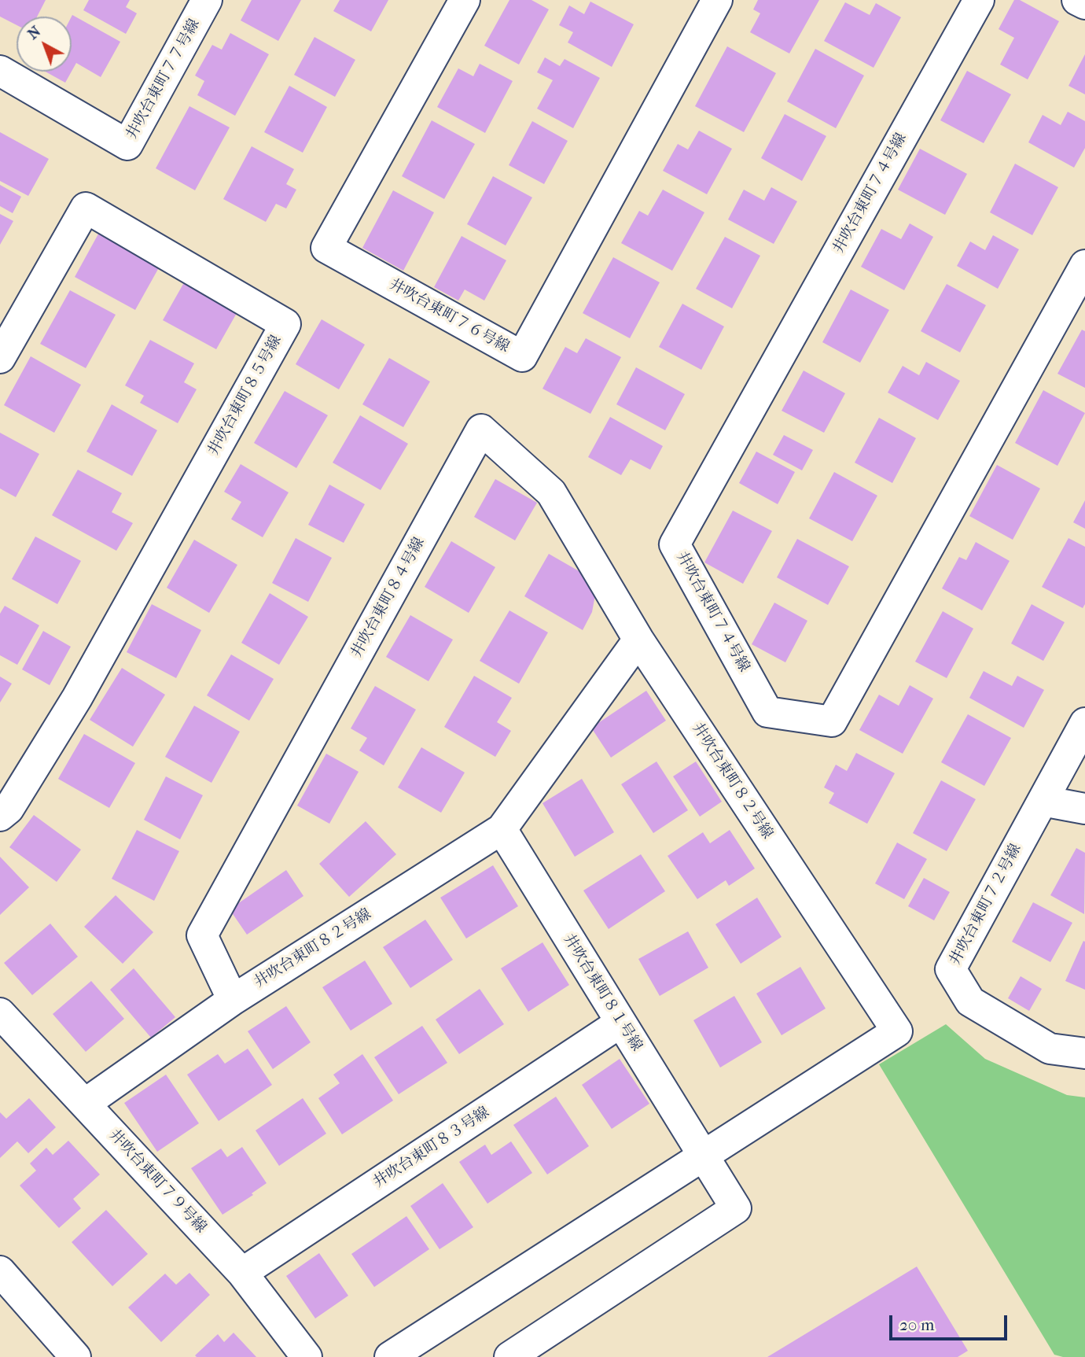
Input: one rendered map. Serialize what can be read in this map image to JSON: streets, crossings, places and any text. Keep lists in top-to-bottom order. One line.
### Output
{"streets":{"street":["井吹台東町７７号線","井吹台東町７４号線","井吹台東町７６号線","井吹台東町８５号線","井吹台東町８４号線","井吹台東町８２号線","井吹台東町７２号線","井吹台東町８１号線","井吹台東町８３号線","井吹台東町７９号線"]},"crossings":[["井吹台東町８４号線","井吹台東町８２号線"],["井吹台東町８２号線","井吹台東町８１号線"],["井吹台東町８２号線","井吹台東町７９号線"],["井吹台東町８１号線","井吹台東町８３号線"],["井吹台東町８３号線","井吹台東町７９号線"]],"scale_bar":"20 m","north":"top left"}
